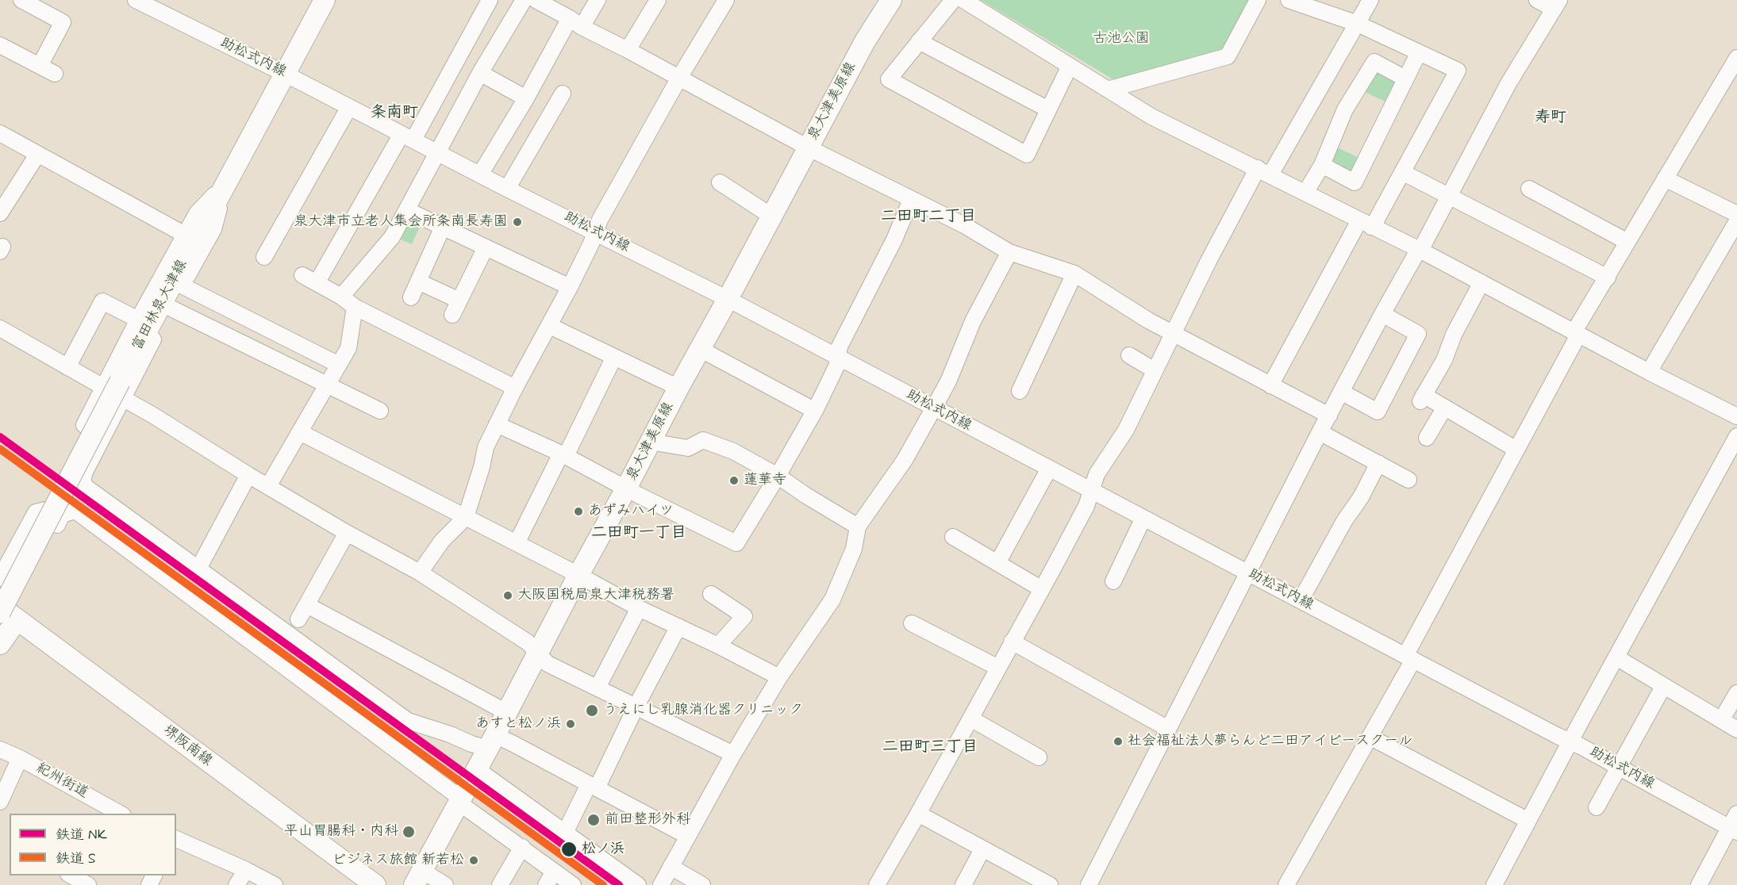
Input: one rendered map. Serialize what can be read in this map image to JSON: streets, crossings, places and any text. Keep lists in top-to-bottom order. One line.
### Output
{"streets":{"main road":["泉大津美原線","富田林泉大津線","堺阪南線"],"street":["助松式内線","紀州街道"]},"crossings":[["助松式内線","泉大津美原線"],["助松式内線","富田林泉大津線"],["富田林泉大津線","堺阪南線"]],"districts":["条南町","寿町","二田町二丁目","二田町一丁目","二田町三丁目"],"parks":["古池公園"],"places":["泉大津市立老人集会所条南長寿園","蓮華寺","あずみハイツ","大阪国税局泉大津税務署","うえにし乳腺消化器クリニック","あすと松ノ浜","社会福祉法人夢らんど二田アイビースクール","前田整形外科","平山胃腸科・内科","松ノ浜","ビジネス旅館 新若松"],"lines":["rail line NK","rail line S"],"legend":["鉄道 NK","鉄道 S"]}
